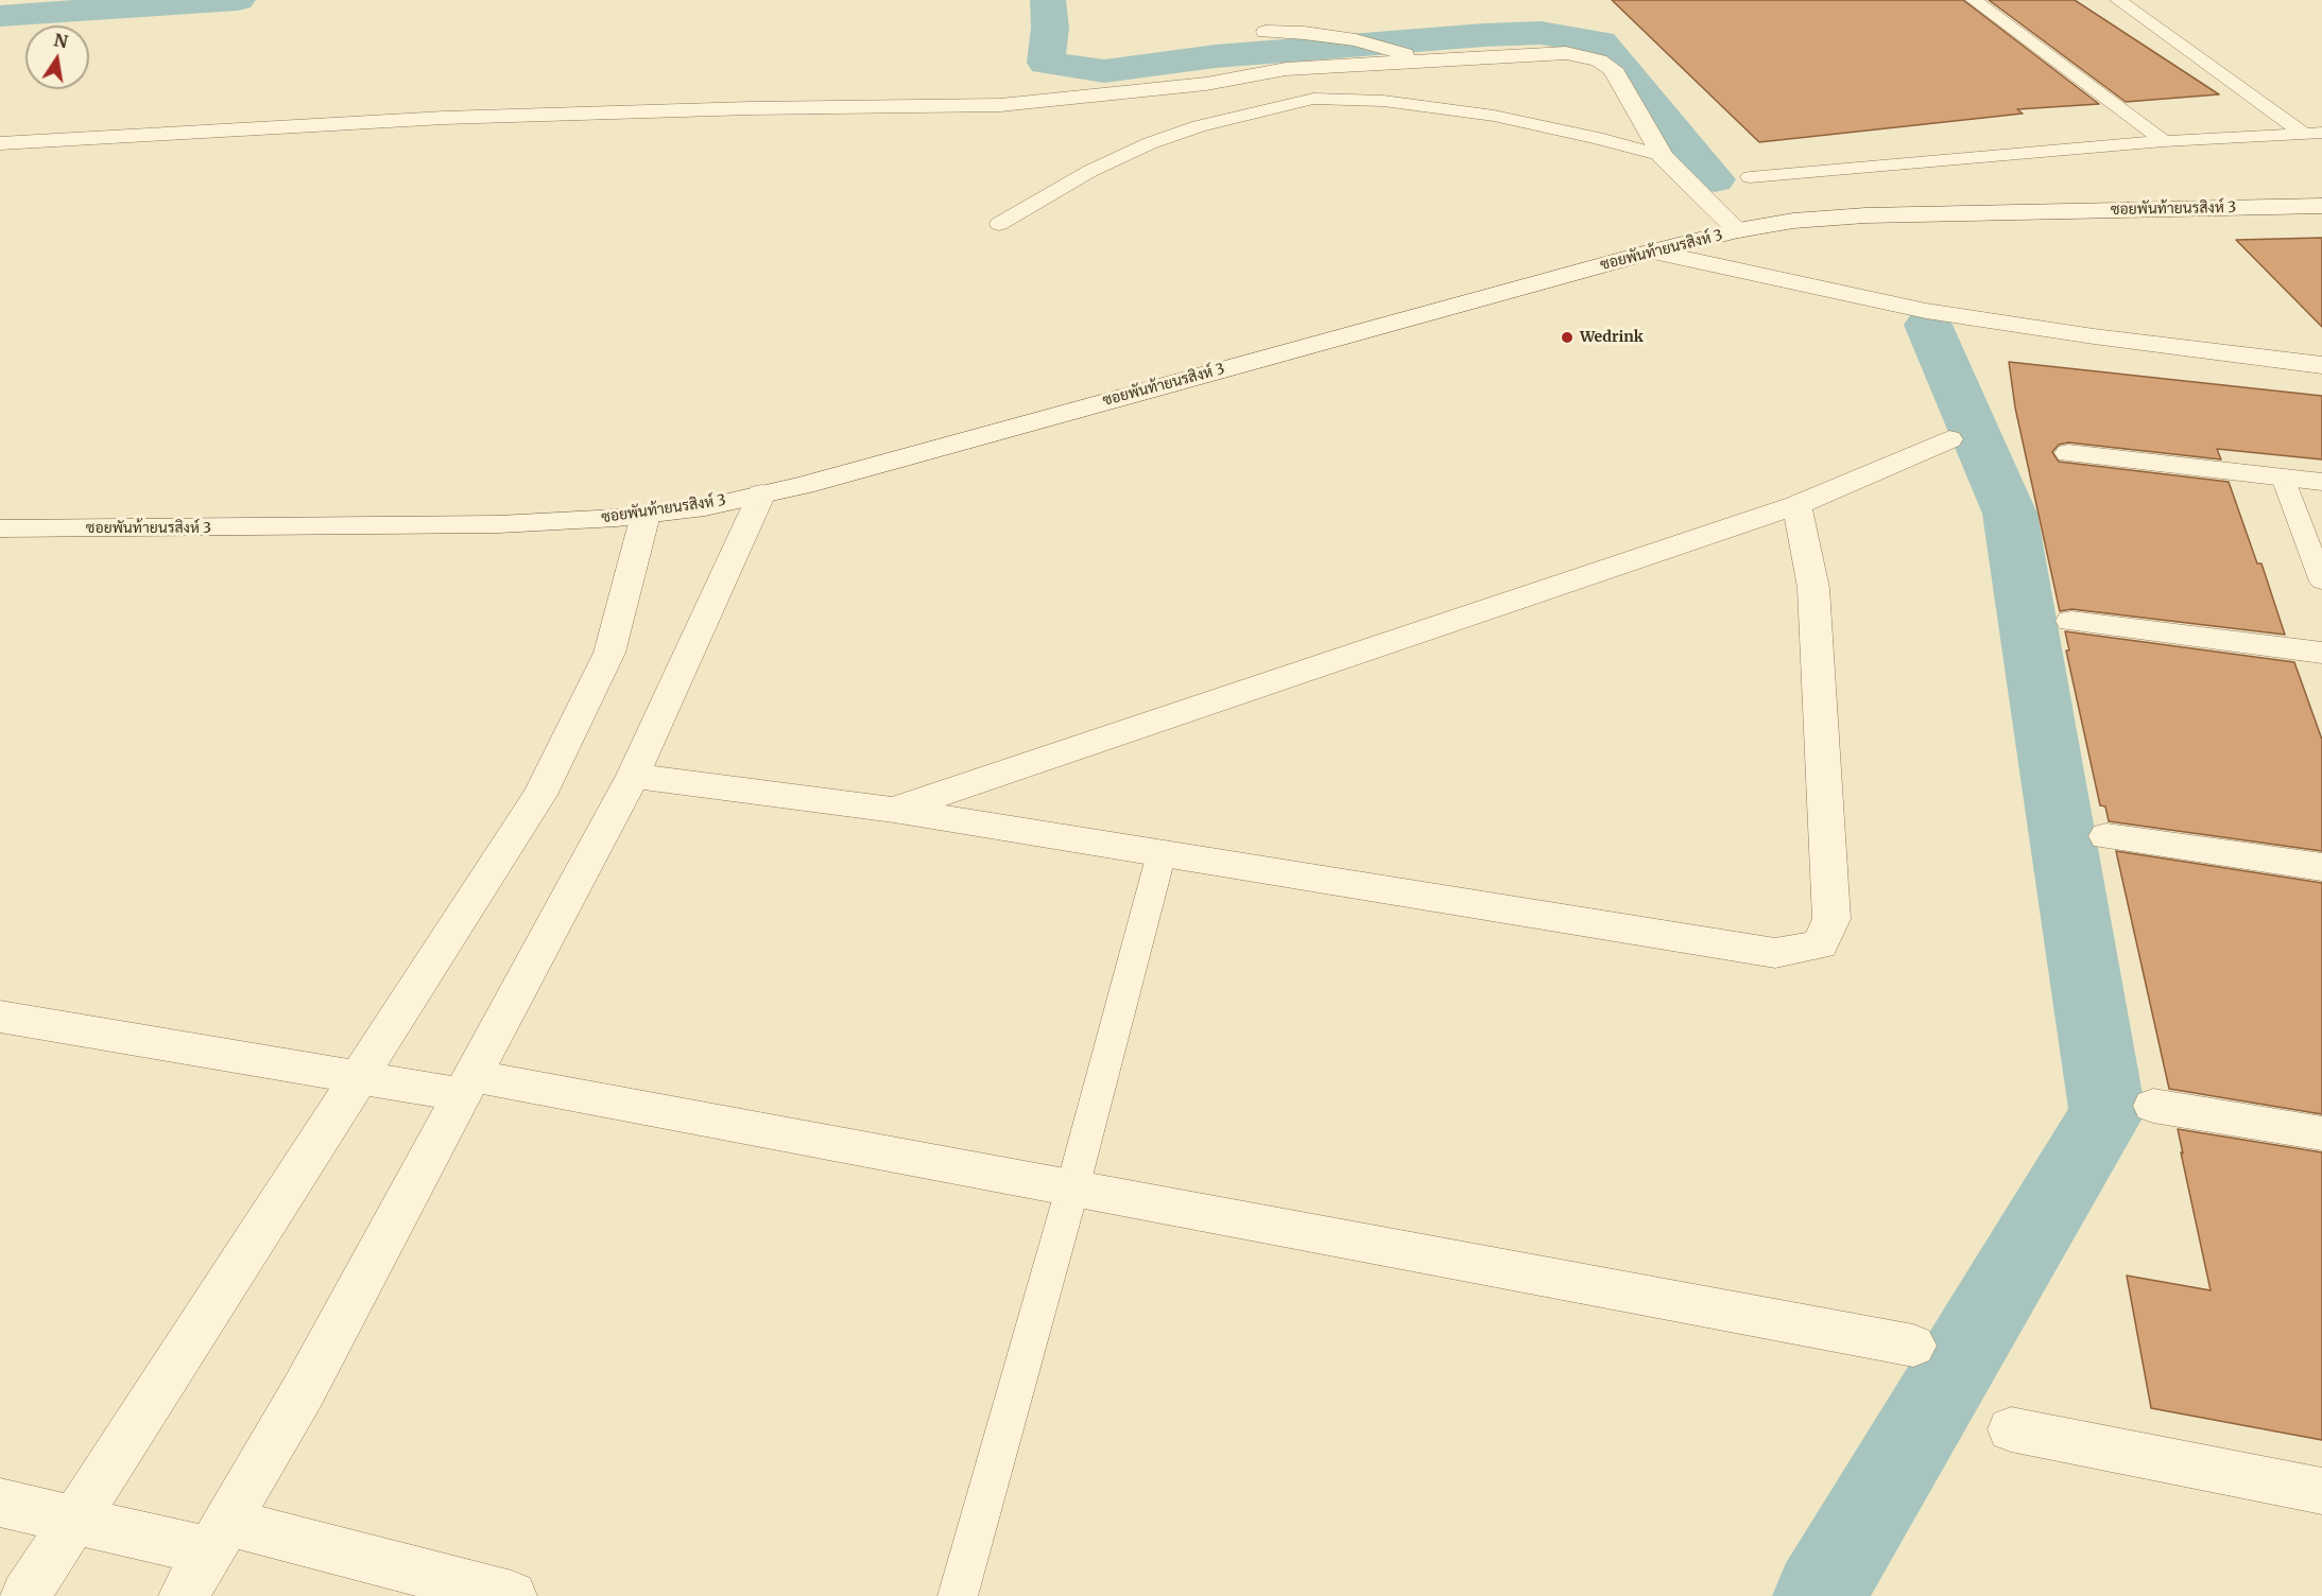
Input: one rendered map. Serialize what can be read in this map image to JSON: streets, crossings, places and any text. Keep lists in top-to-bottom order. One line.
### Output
{"streets":{"street":["ซอยพันท้ายนรสิงห์ 3"]},"places":["Wedrink"],"north":"top"}
